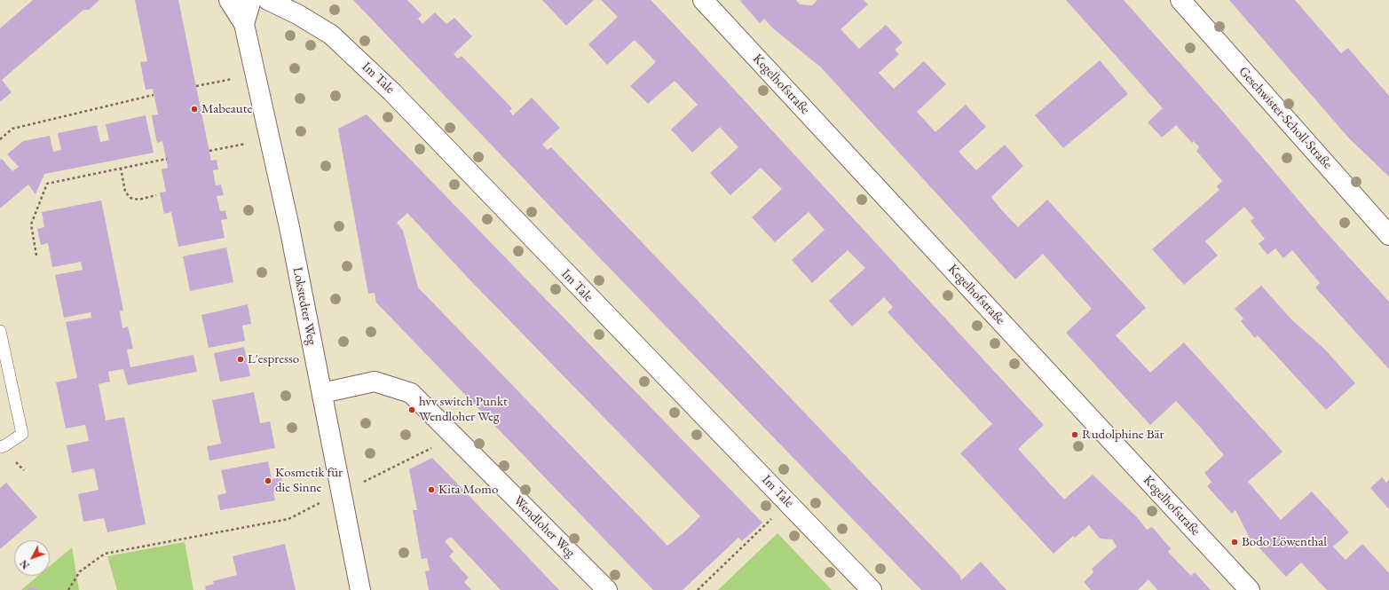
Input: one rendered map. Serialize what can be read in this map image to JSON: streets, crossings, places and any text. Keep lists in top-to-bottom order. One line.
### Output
{"streets":{"street":["Im Tale","Kegelhofstraße","Geschwister-Scholl-Straße","Lokstedter Weg","Wendloher Weg"]},"crossings":[["Lokstedter Weg","Wendloher Weg"]],"places":["Mabeaute","L'espresso","hvv switch Punkt Wendloher Weg","Rudolphine Bär","Kosmetik für die Sinne","Kita Momo","Bodo Löwenthal"],"north":"bottom left"}
